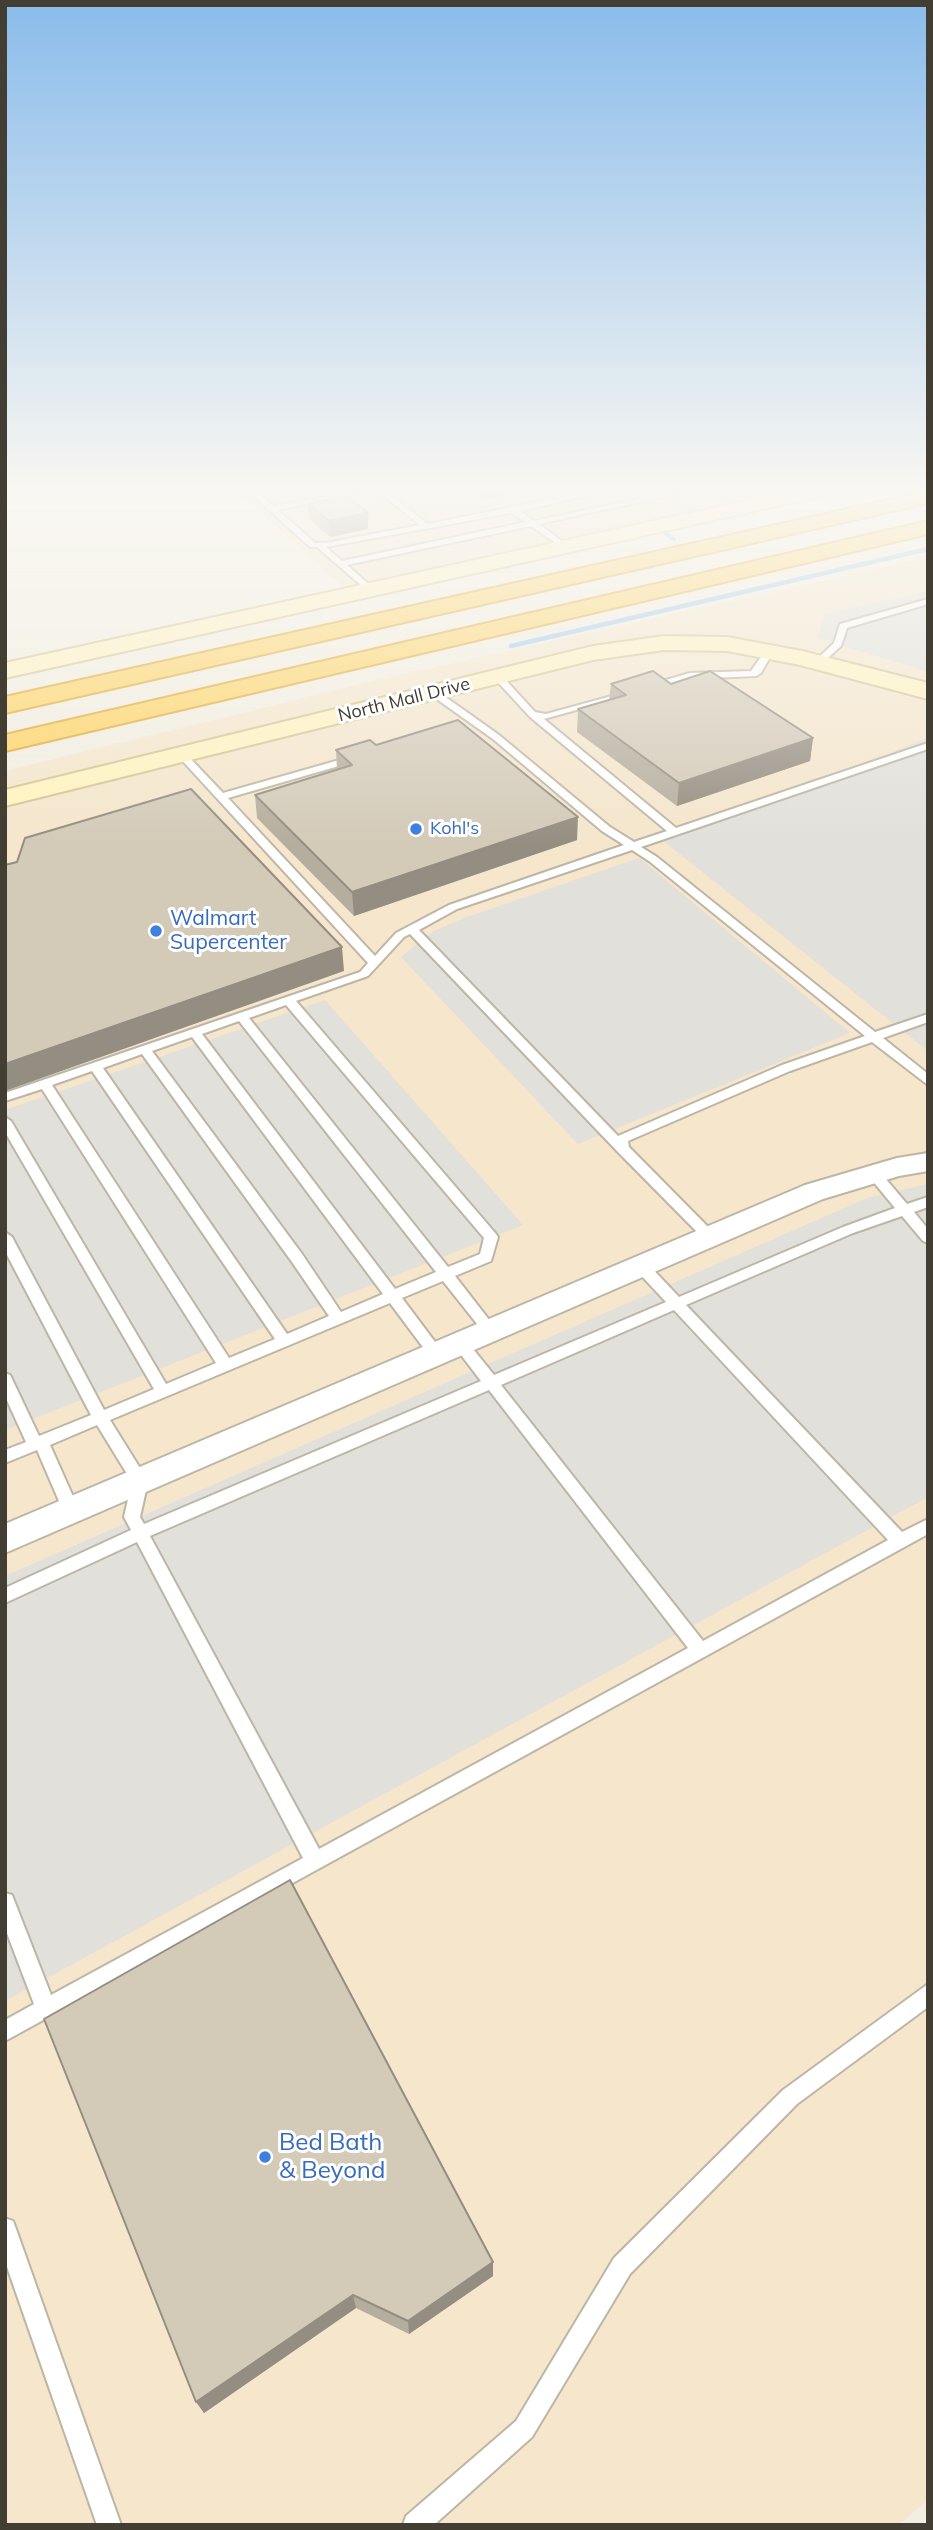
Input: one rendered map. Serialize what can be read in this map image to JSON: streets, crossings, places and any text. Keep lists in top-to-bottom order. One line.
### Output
{"streets":{"street":["North Mall Drive"]},"places":["Kohl's","Walmart Supercenter","Bed Bath & Beyond"]}
